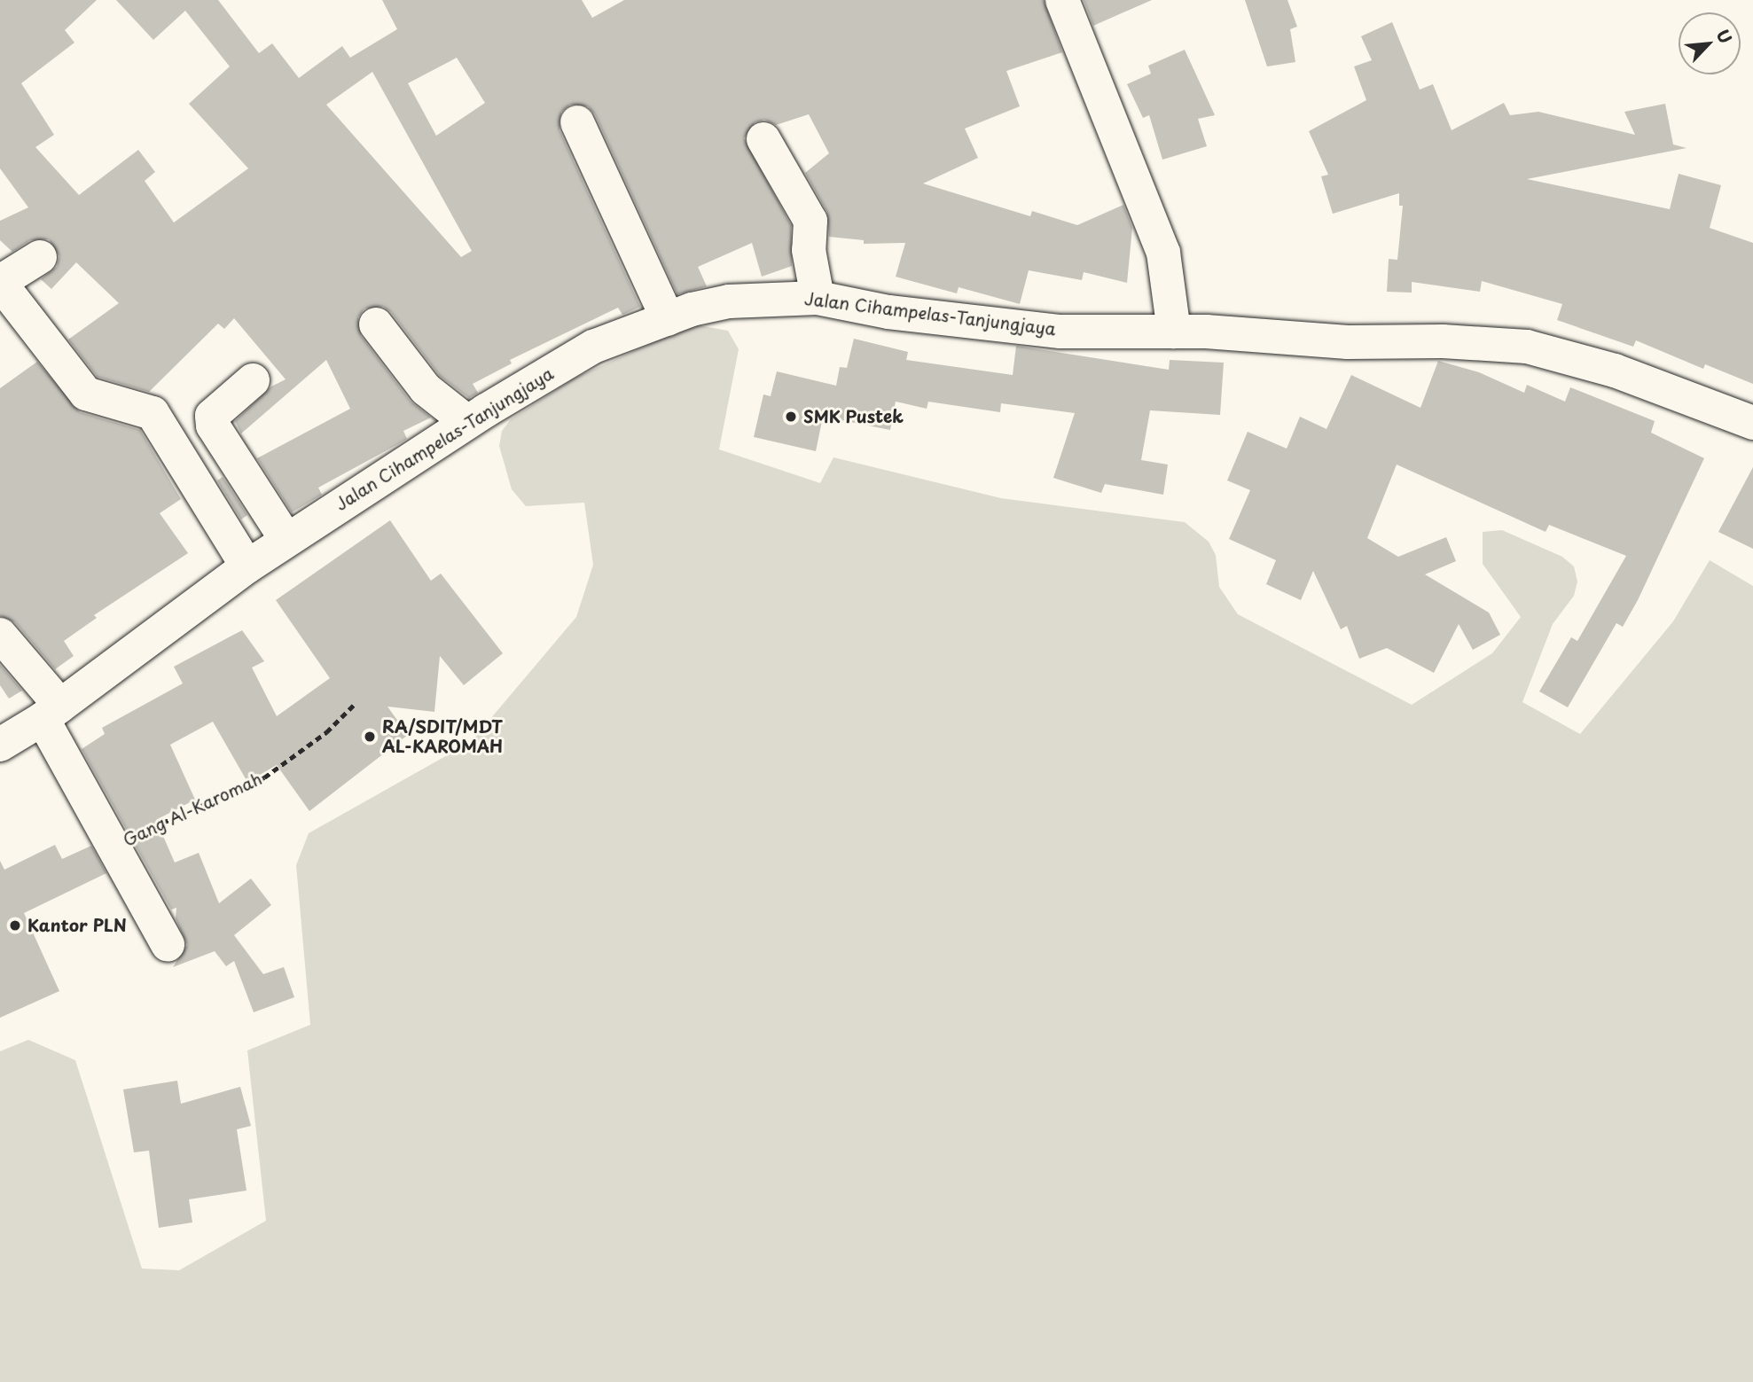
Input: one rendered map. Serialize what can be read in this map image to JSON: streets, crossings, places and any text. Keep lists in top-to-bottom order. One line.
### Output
{"streets":{"street":["Jalan Cihampelas-Tanjungjaya","Gang Al-Karomah"]},"crossings":[["Jalan Cihampelas-Tanjungjaya","Gang Al-Karomah"]],"places":["SMK Pustek","RA/SDIT/MDT AL-KAROMAH","Kantor PLN"],"north":"top right"}
